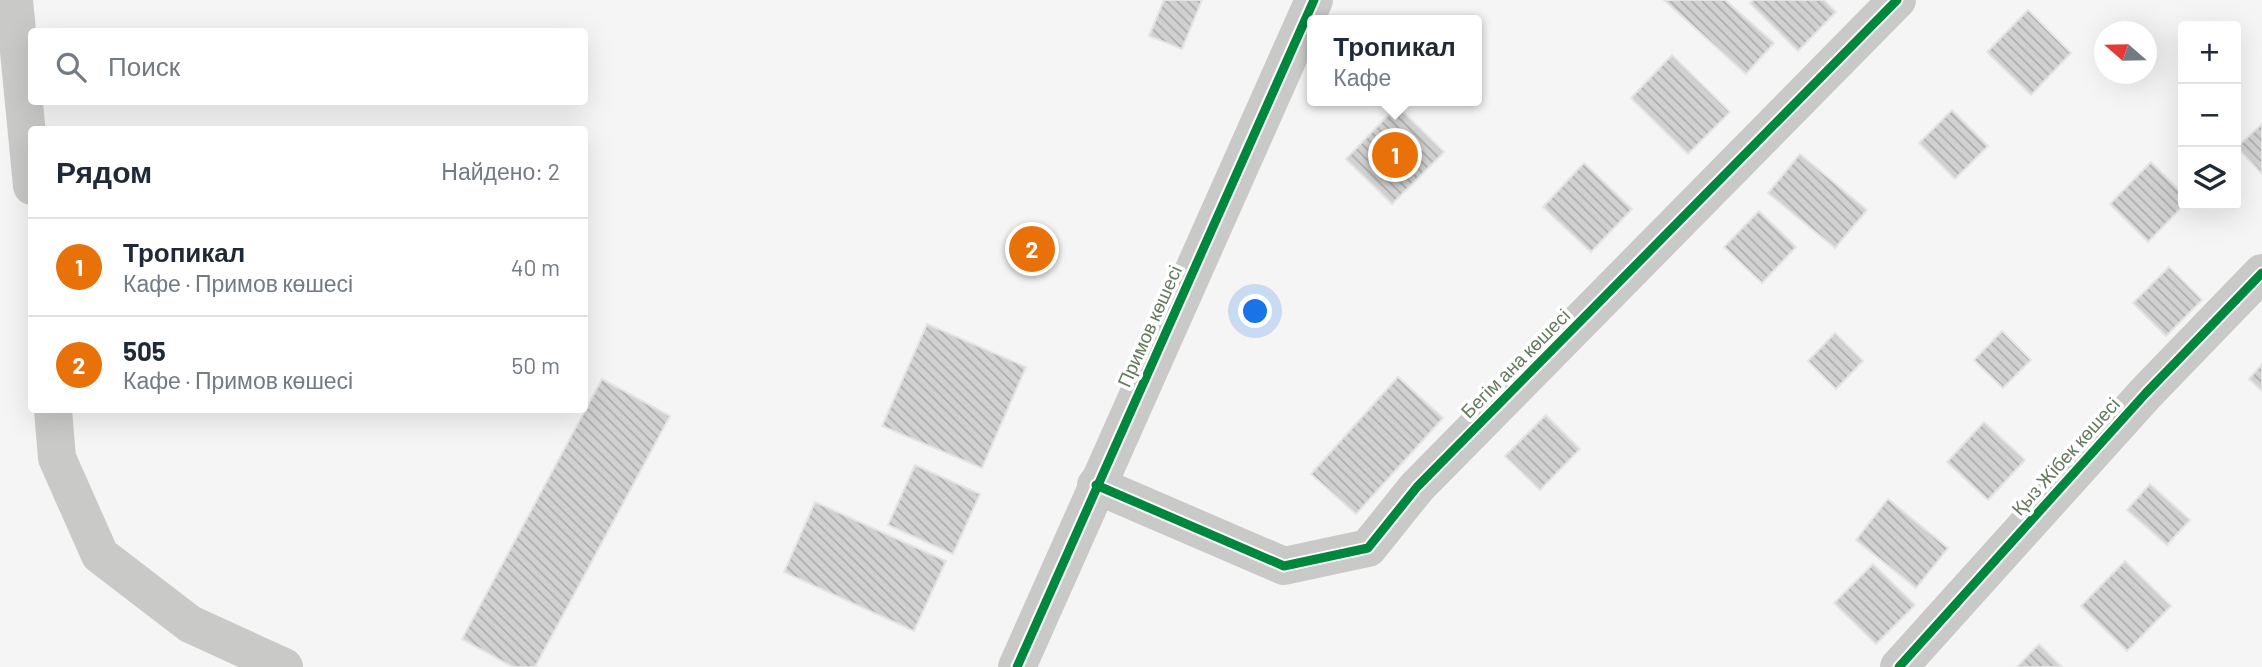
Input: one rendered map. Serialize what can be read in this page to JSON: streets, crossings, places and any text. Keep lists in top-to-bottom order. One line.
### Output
{"streets":{"street":["Примов көшесі","Бегім ана көшесі","Қыз Жібек көшесі"]},"crossings":[["Примов көшесі","Бегім ана көшесі"]],"north":"left","page":{"popup":["Тропикал","Кафе"],"map_buttons":["+","−"],"search":"Поиск","heading":["Рядом","Найдено: 2"],"pins":["1","2"],"list":[{"mark":"1","name":"Тропикал","note":"Кафе · Примов көшесі","value":"40 m"},{"mark":"2","name":"505","note":"Кафе · Примов көшесі","value":"50 m"}]}}
